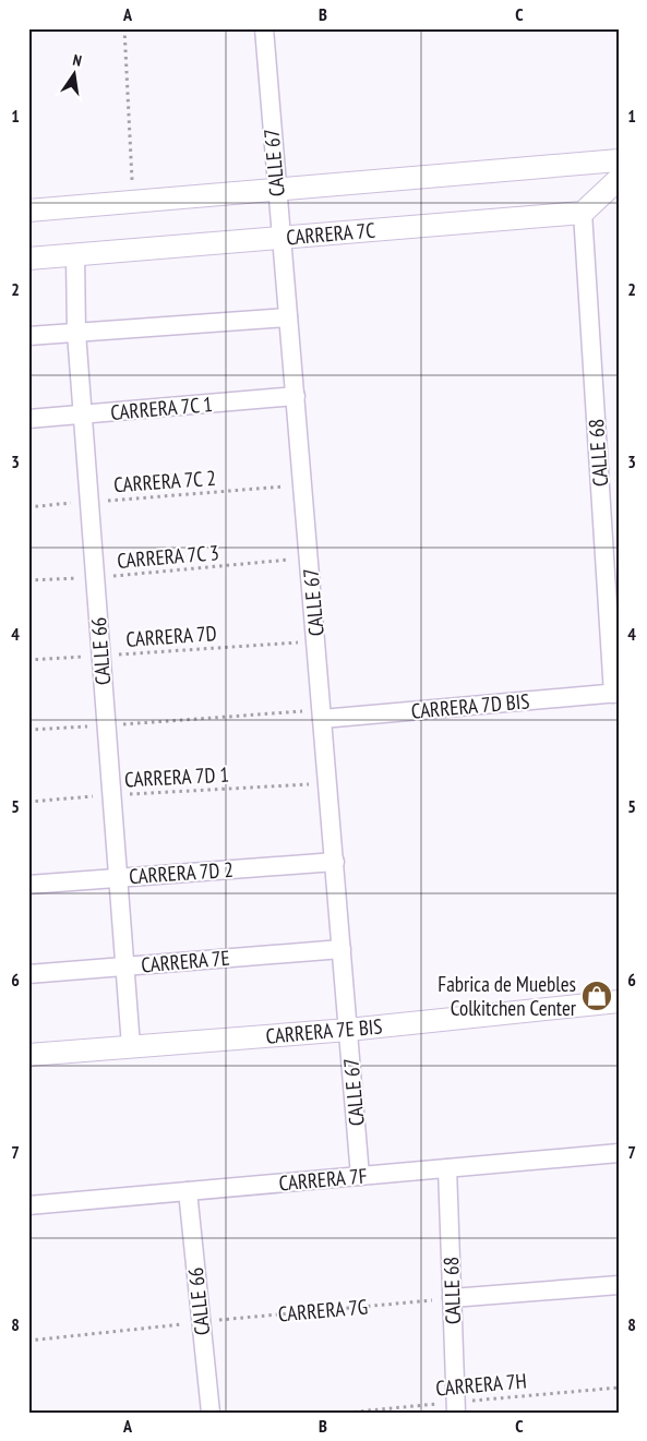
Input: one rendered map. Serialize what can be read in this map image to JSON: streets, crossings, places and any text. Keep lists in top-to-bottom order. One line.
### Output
{"streets":{"street":["CALLE 67","CARRERA 7C","CARRERA 7C 1","CALLE 68","CALLE 66","CARRERA 7D BIS","CARRERA 7D 2","CARRERA 7E","CARRERA 7E BIS","CARRERA 7F"],"path":["CARRERA 7C 2","CARRERA 7C 3","CARRERA 7D","CARRERA 7D 1","CARRERA 7G","CARRERA 7H"]},"crossings":[["CALLE 67","CARRERA 7C"],["CALLE 67","CARRERA 7C 1"],["CALLE 67","CARRERA 7C 2"],["CALLE 67","CARRERA 7C 3"],["CALLE 67","CARRERA 7D"],["CALLE 67","CARRERA 7D BIS"],["CALLE 67","CARRERA 7D 1"],["CALLE 67","CARRERA 7D 2"],["CALLE 67","CARRERA 7E"],["CALLE 67","CARRERA 7E BIS"],["CALLE 67","CARRERA 7F"],["CARRERA 7C","CALLE 68"],["CARRERA 7C","CALLE 66"],["CARRERA 7C 1","CALLE 66"],["CALLE 68","CARRERA 7D BIS"],["CALLE 68","CARRERA 7F"],["CALLE 68","CARRERA 7G"],["CALLE 68","CARRERA 7H"],["CARRERA 7C 2","CALLE 66"],["CARRERA 7C 3","CALLE 66"],["CARRERA 7D","CALLE 66"],["CALLE 66","CARRERA 7D 1"],["CALLE 66","CARRERA 7D 2"],["CALLE 66","CARRERA 7E"],["CALLE 66","CARRERA 7E BIS"],["CALLE 66","CARRERA 7F"],["CALLE 66","CARRERA 7G"]],"places":{"shop":["Fabrica de Muebles Colkitchen Center"]},"north":"top","grid":{"columns":["A","B","C"],"rows":["1","2","3","4","5","6","7","8"]}}
